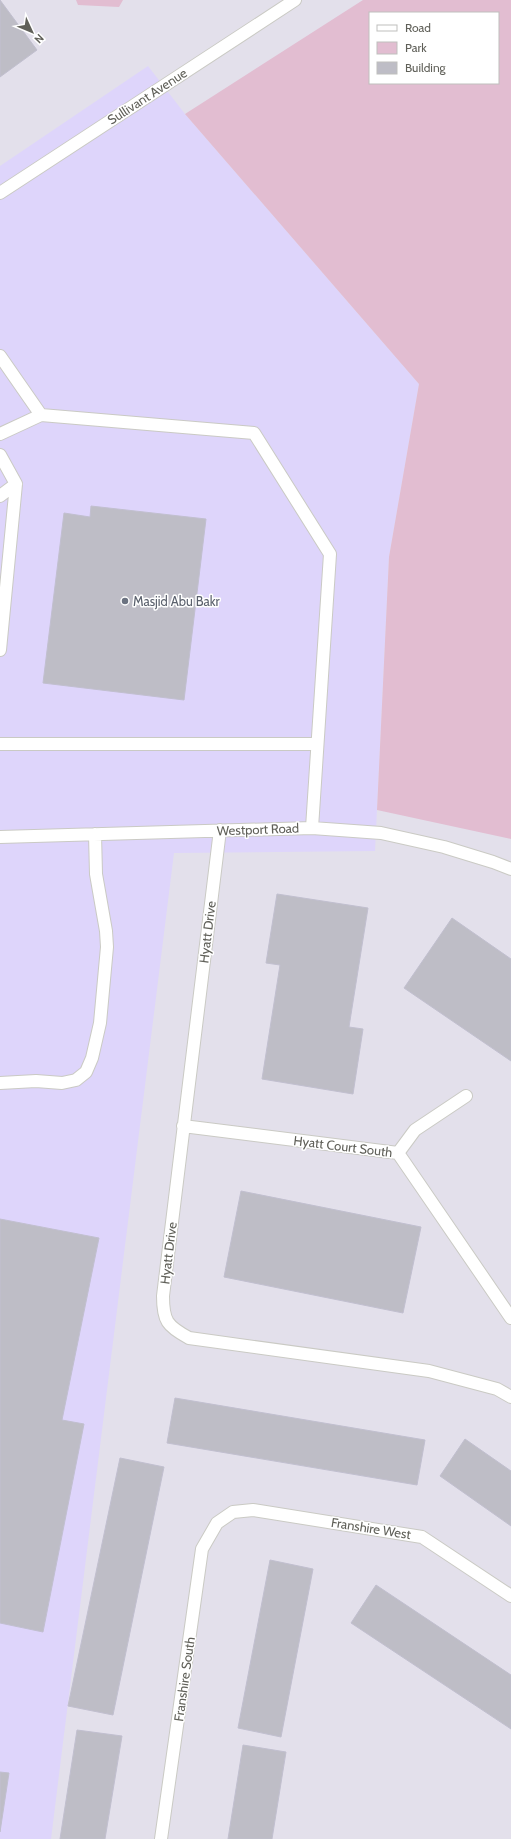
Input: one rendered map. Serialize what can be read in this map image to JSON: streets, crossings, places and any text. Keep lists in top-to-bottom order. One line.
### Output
{"streets":{"street":["Sullivant Avenue","Westport Road","Hyatt Drive","Hyatt Court South","Franshire West","Franshire South"]},"crossings":[["Westport Road","Hyatt Drive"],["Hyatt Drive","Hyatt Court South"],["Franshire West","Franshire South"]],"places":["Masjid Abu Bakr"],"legend":["Road","Park","Building"],"north":"bottom right"}
